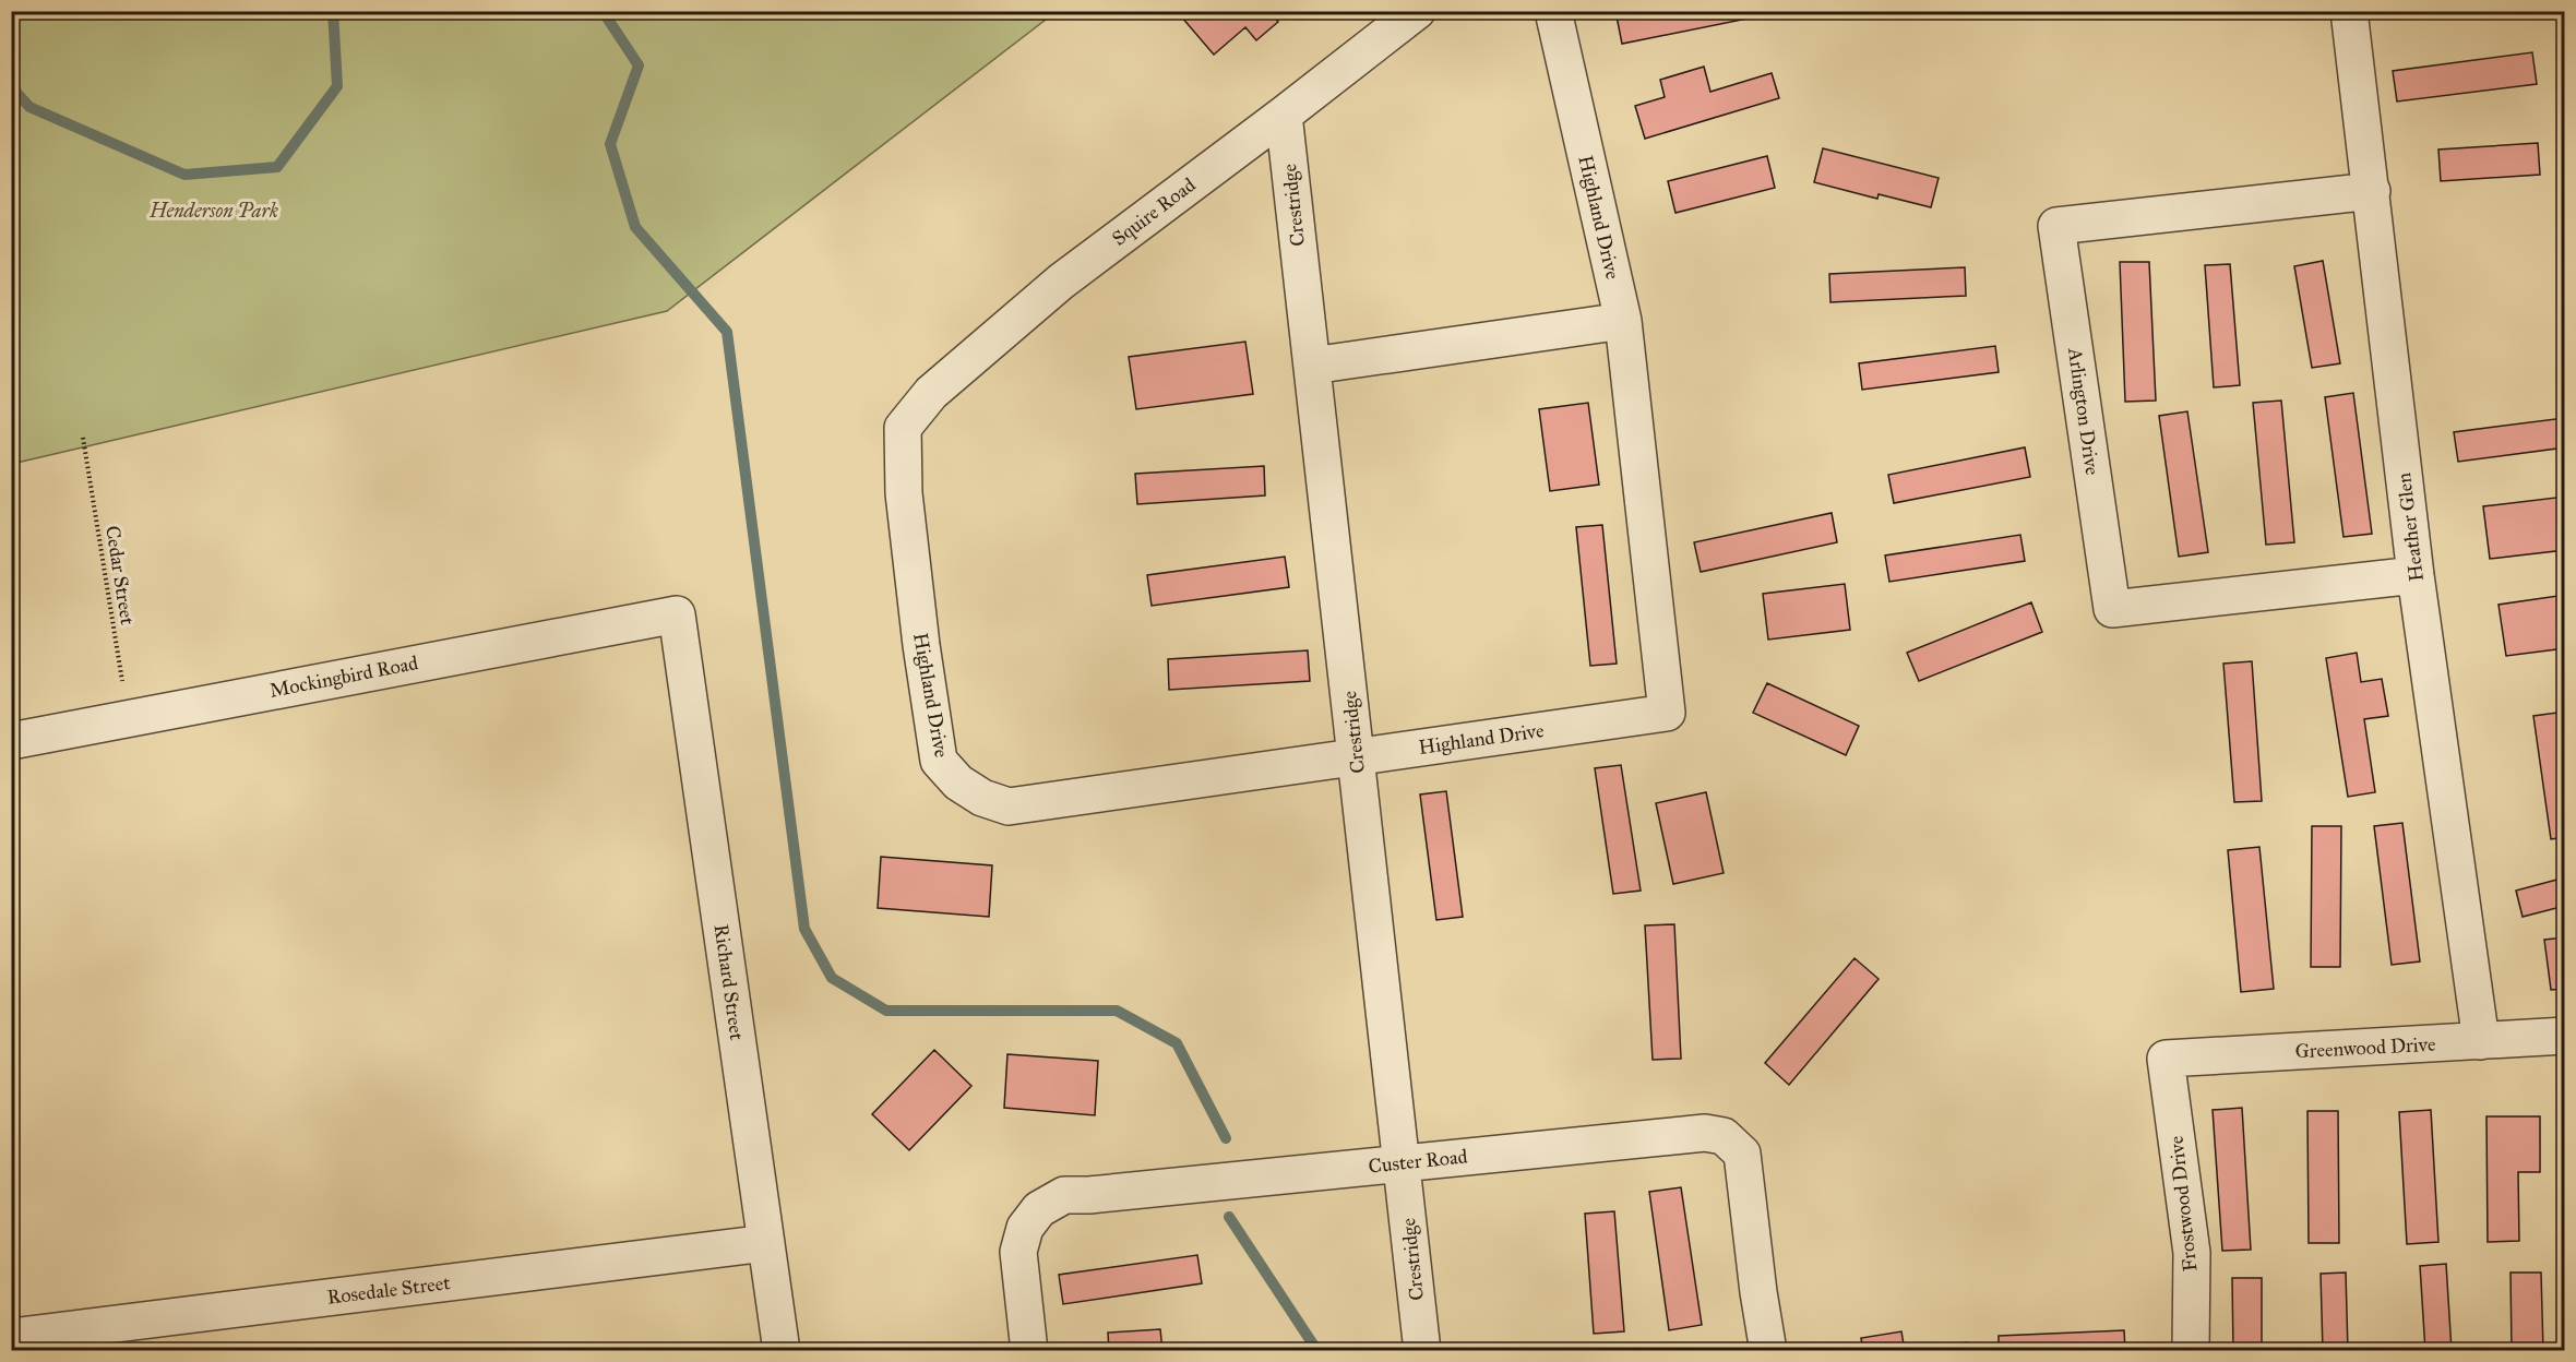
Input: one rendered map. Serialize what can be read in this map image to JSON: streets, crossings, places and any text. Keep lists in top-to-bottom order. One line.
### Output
{"streets":{"street":["Crestridge","Squire Road","Highland Drive","Arlington Drive","Heather Glen","Mockingbird Road","Richard Street","Greenwood Drive","Custer Road","Frostwood Drive","Rosedale Street"],"path":["Cedar Street"]},"crossings":[["Crestridge","Squire Road"],["Crestridge","Highland Drive"],["Crestridge","Custer Road"],["Squire Road","Highland Drive"],["Arlington Drive","Heather Glen"],["Heather Glen","Greenwood Drive"],["Cedar Street","Mockingbird Road"],["Mockingbird Road","Richard Street"],["Richard Street","Rosedale Street"],["Greenwood Drive","Frostwood Drive"]],"parks":["Henderson Park"]}
